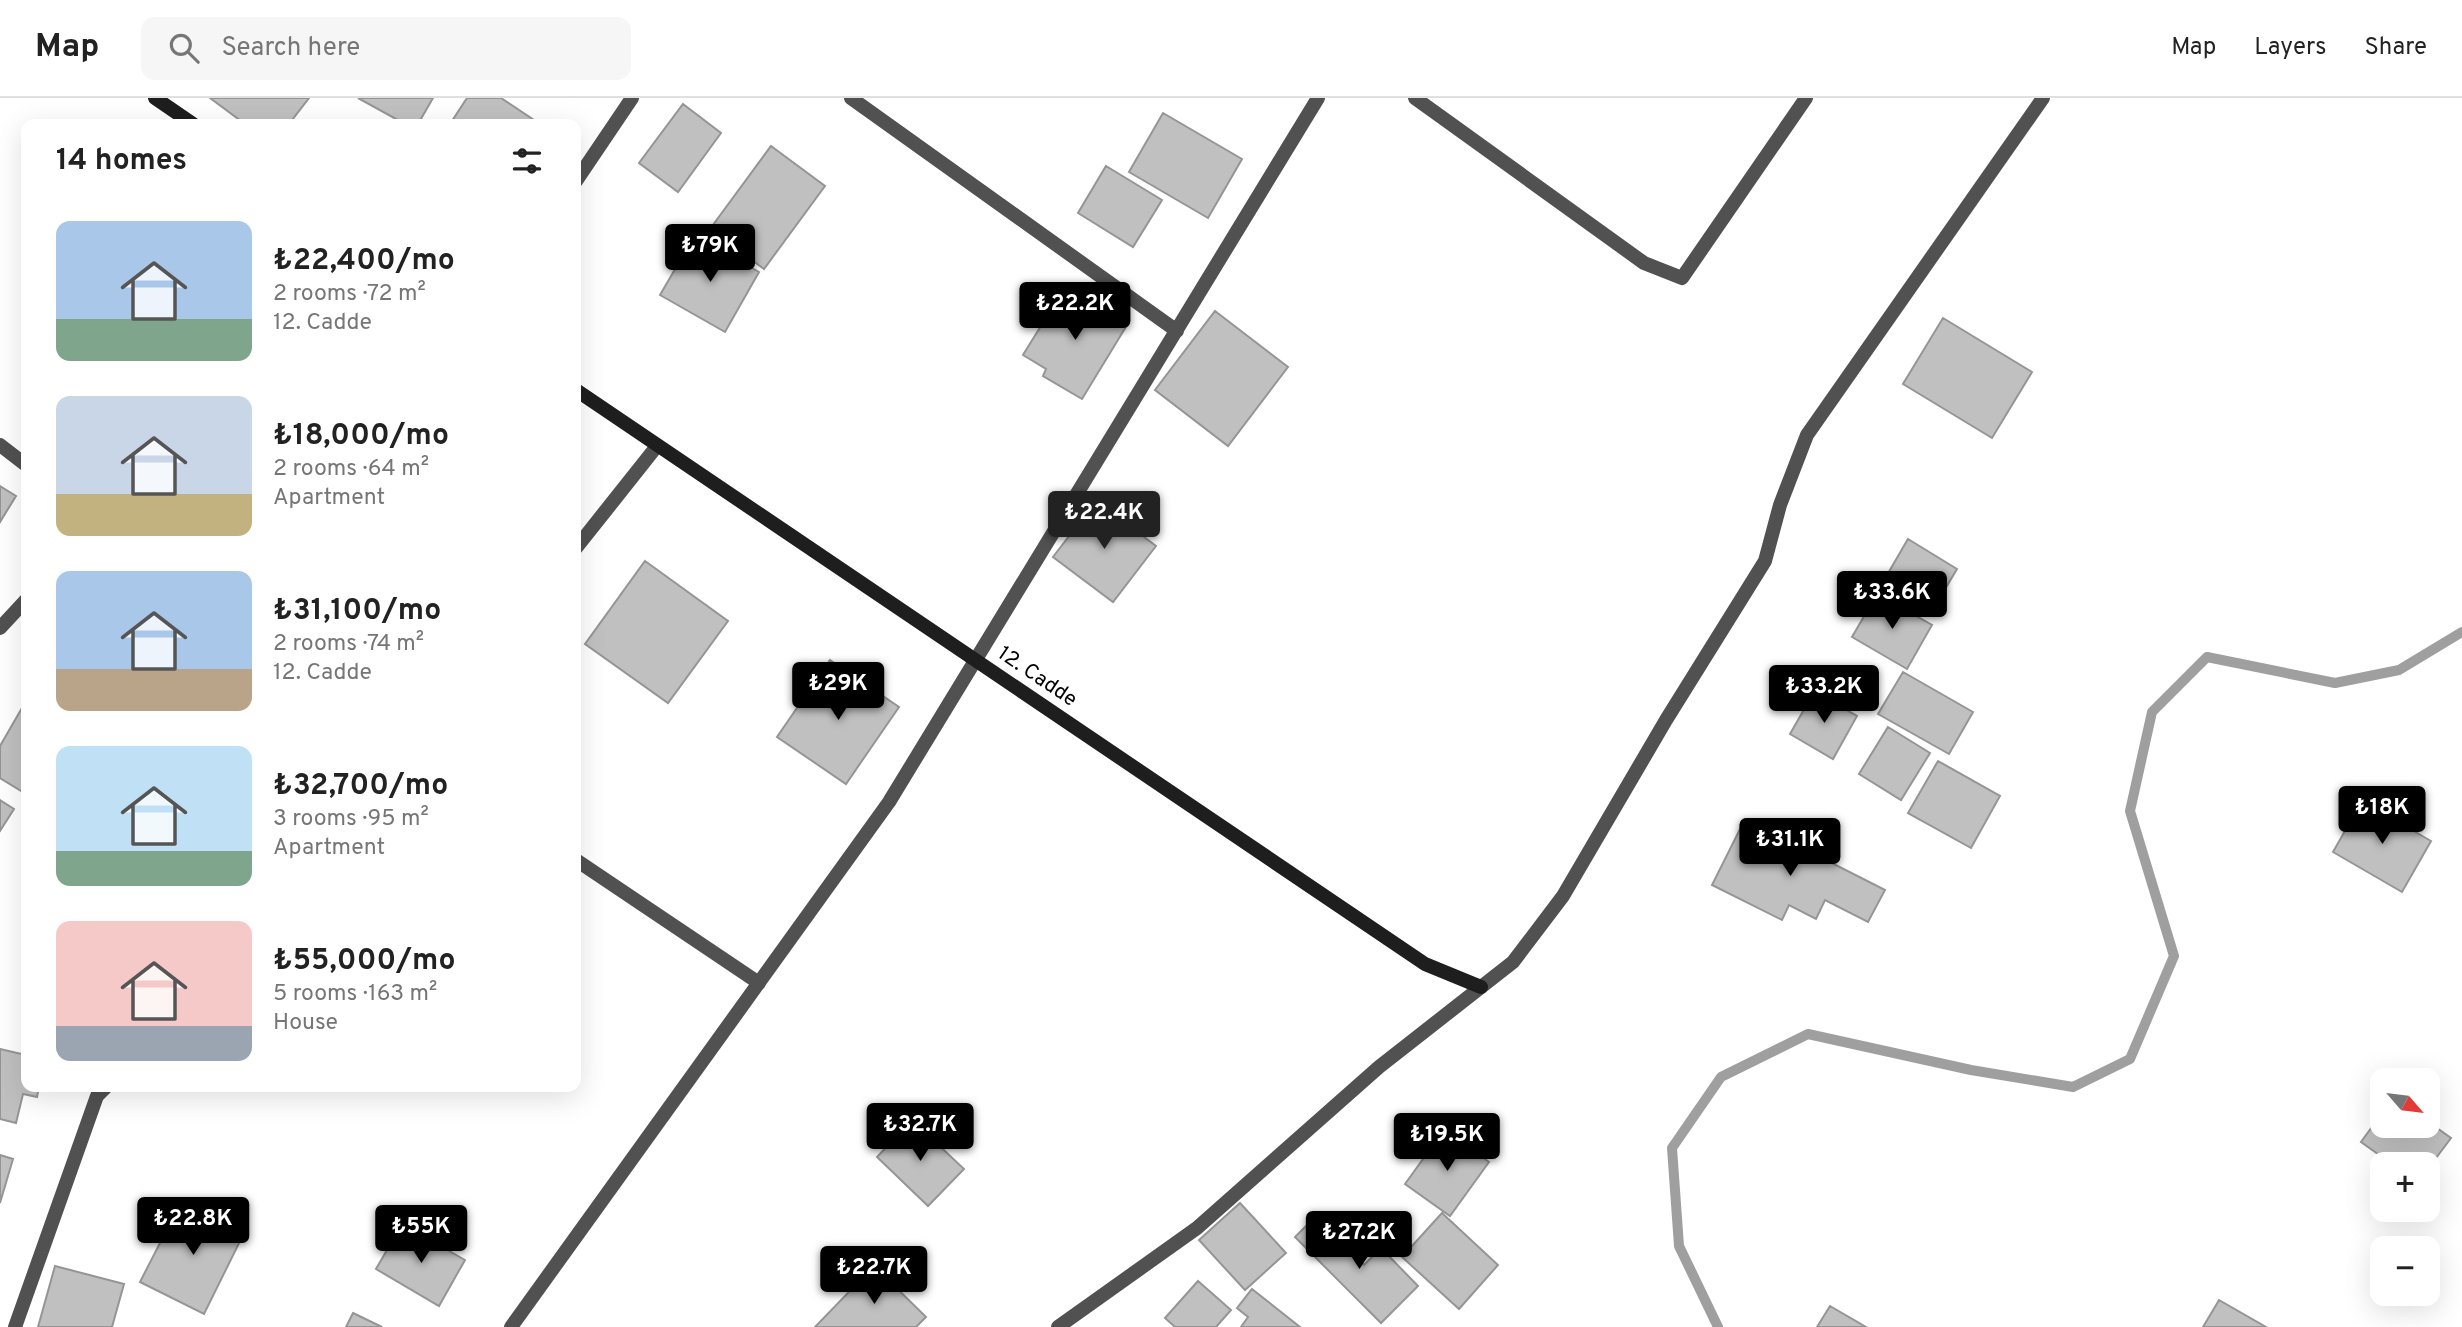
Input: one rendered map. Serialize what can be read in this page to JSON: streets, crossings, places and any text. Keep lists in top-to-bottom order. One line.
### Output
{"streets":{"street":["12. Cadde"]},"north":"bottom right","page":{"header":"Map","search":"Search here","nav":["Map","Layers","Share"],"heading":"14 homes","list":[{"name":"₺22,400/mo","note":"2 rooms · 72 m² · 12. Cadde"},{"name":"₺18,000/mo","note":"2 rooms · 64 m² · Apartment"},{"name":"₺31,100/mo","note":"2 rooms · 74 m² · 12. Cadde"},{"name":"₺32,700/mo","note":"3 rooms · 95 m² · Apartment"},{"name":"₺55,000/mo","note":"5 rooms · 163 m² · House"}],"price":["₺79K","₺22.2K","₺22.4K","₺33.6K","₺29K","₺33.2K","₺18K","₺31.1K","₺32.7K","₺19.5K","₺22.8K","₺55K","₺27.2K","₺22.7K"],"map_buttons":["+","−"]}}
